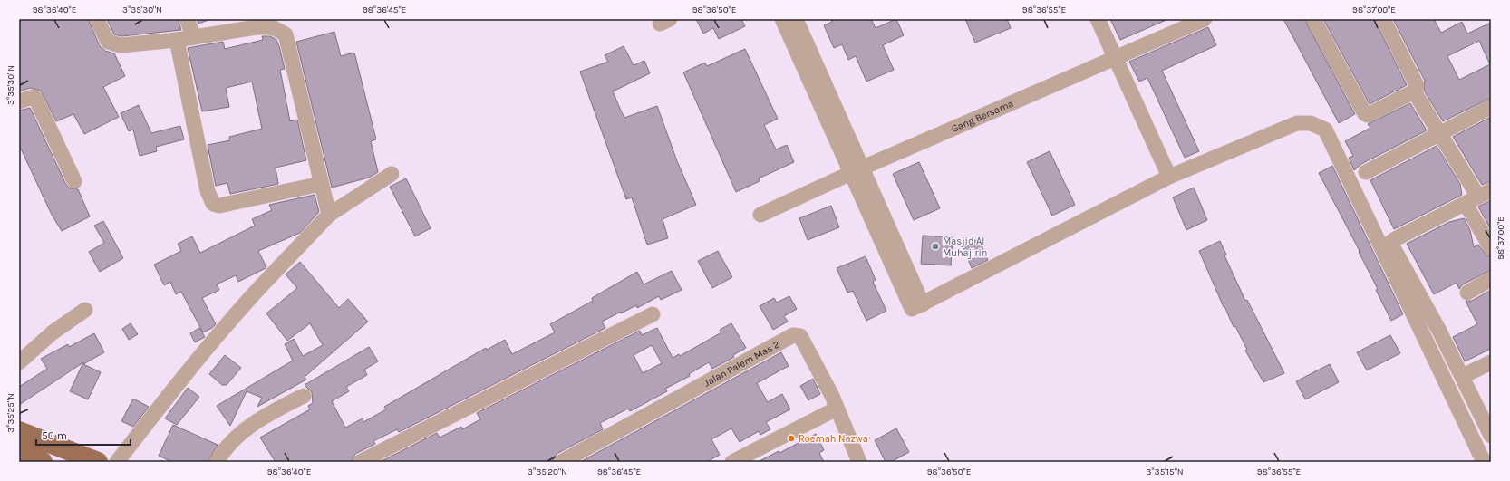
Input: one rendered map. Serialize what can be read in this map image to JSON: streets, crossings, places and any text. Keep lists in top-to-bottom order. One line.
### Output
{"streets":{"street":["Gang Bersama","Jalan Palem Mas 2"]},"places":["Masjid Al Muhajirin","Roemah Nazwa"],"scale_bar":"50 m","coordinates":["98°36'40\"E","3°35'30\"N","98°36'45\"E","98°36'50\"E","98°36'55\"E","98°37'00\"E","3°35'25\"N","3°35'20\"N","3°35'15\"N"]}
